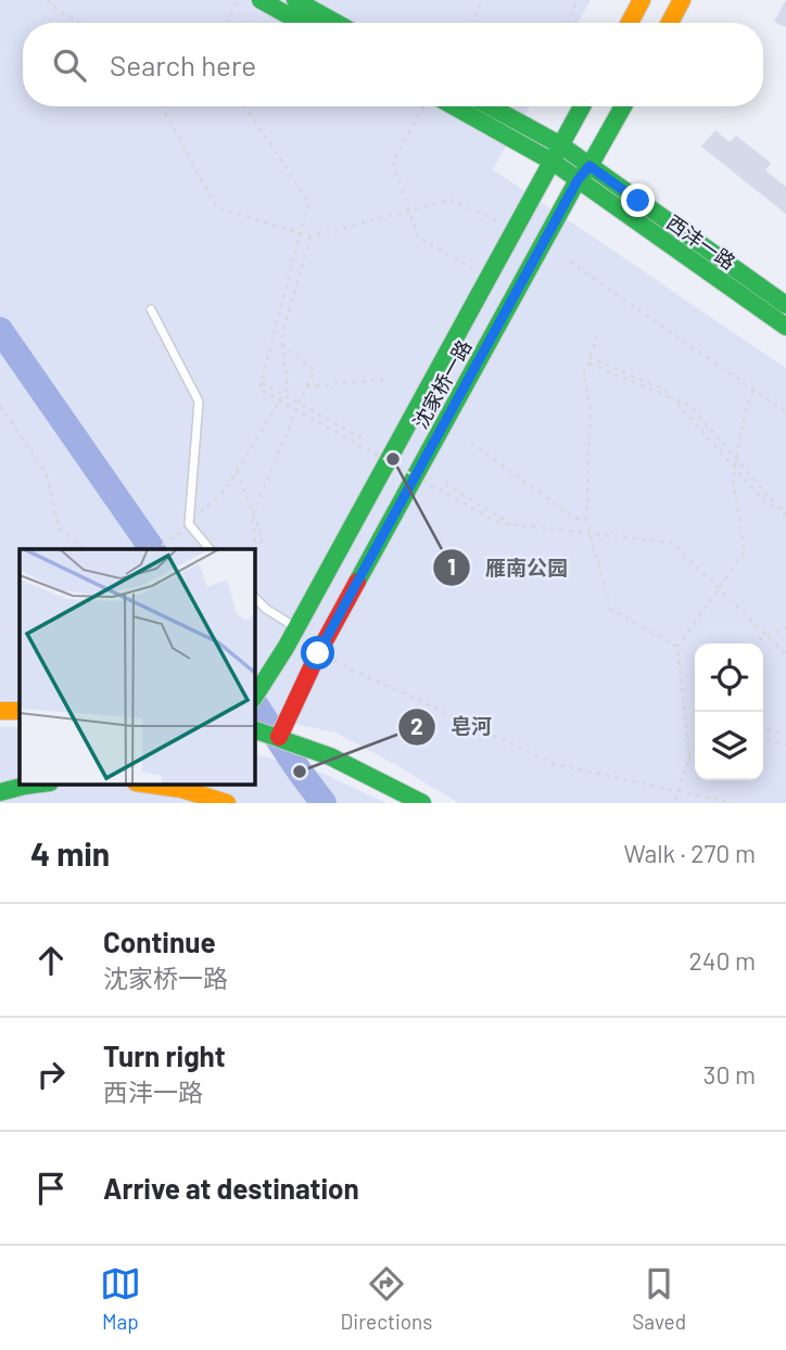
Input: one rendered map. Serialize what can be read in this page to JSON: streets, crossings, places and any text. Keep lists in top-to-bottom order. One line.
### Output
{"streets":{"main road":["西沣一路","沈家桥一路"]},"crossings":[["西沣一路","沈家桥一路"]],"places":["雁南公园","皂河"],"page":{"search":"Search here","heading":["4 min","Walk · 270 m"],"list":[["Continue","沈家桥一路","240 m"],["Turn right","西沣一路","30 m"],"Arrive at destination"],"nav":["Map","Directions","Saved"]}}
